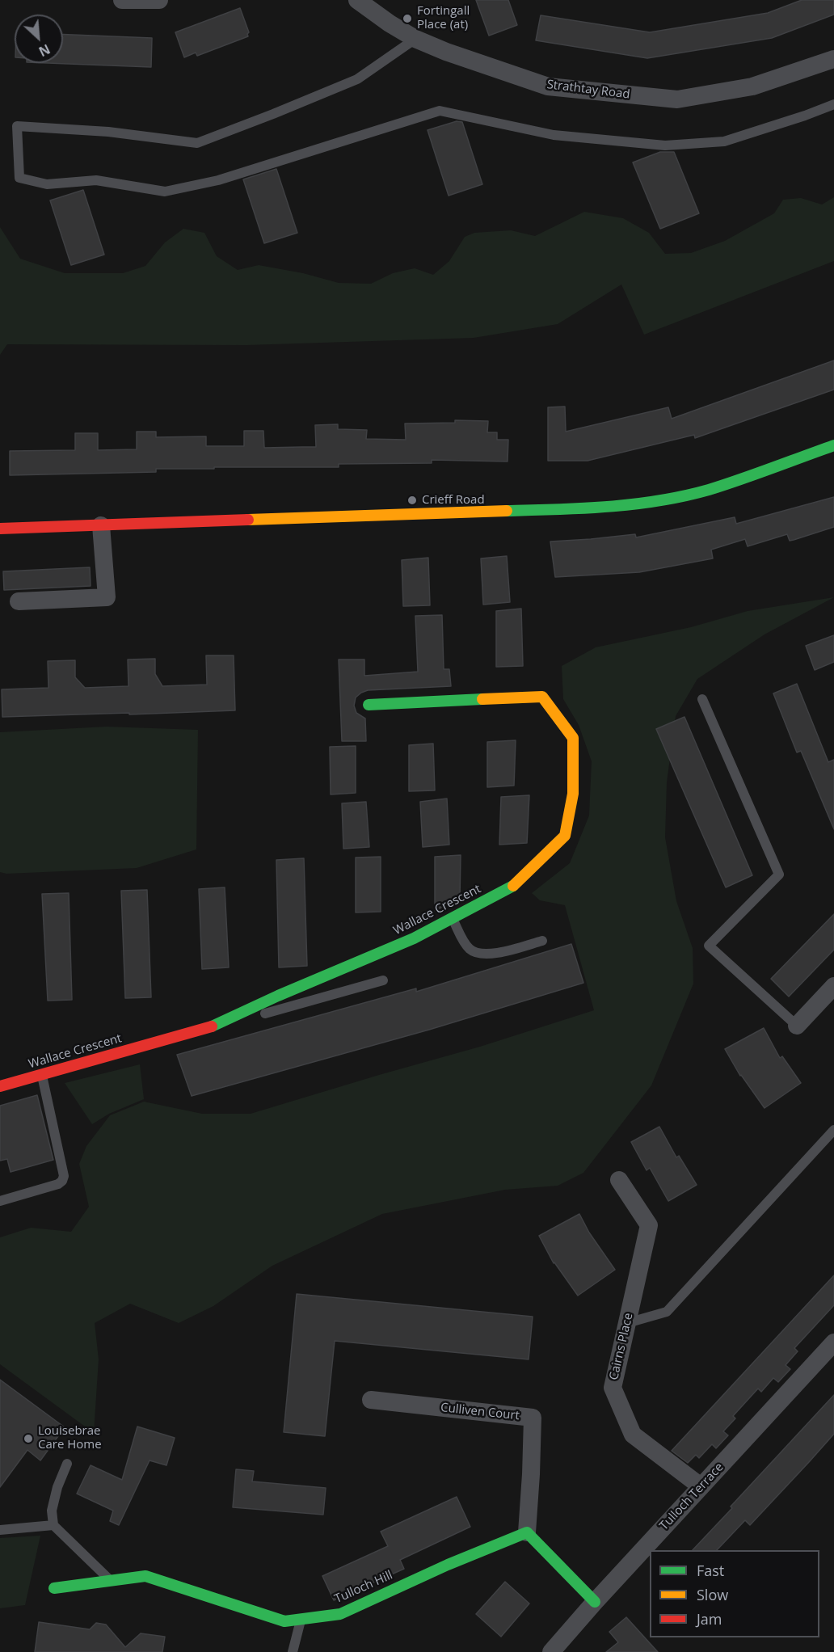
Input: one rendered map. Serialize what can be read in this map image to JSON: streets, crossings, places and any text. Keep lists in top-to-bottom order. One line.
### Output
{"streets":{"street":["Strathtay Road","Wallace Crescent","Cairns Place","Culliven Court","Tulloch Terrace","Tulloch Hill"]},"crossings":[["Cairns Place","Tulloch Terrace"],["Culliven Court","Tulloch Hill"]],"places":["Fortingall Place (at)","Crieff Road","Louisebrae Care Home"],"legend":["Fast","Slow","Jam"],"north":"bottom right"}
